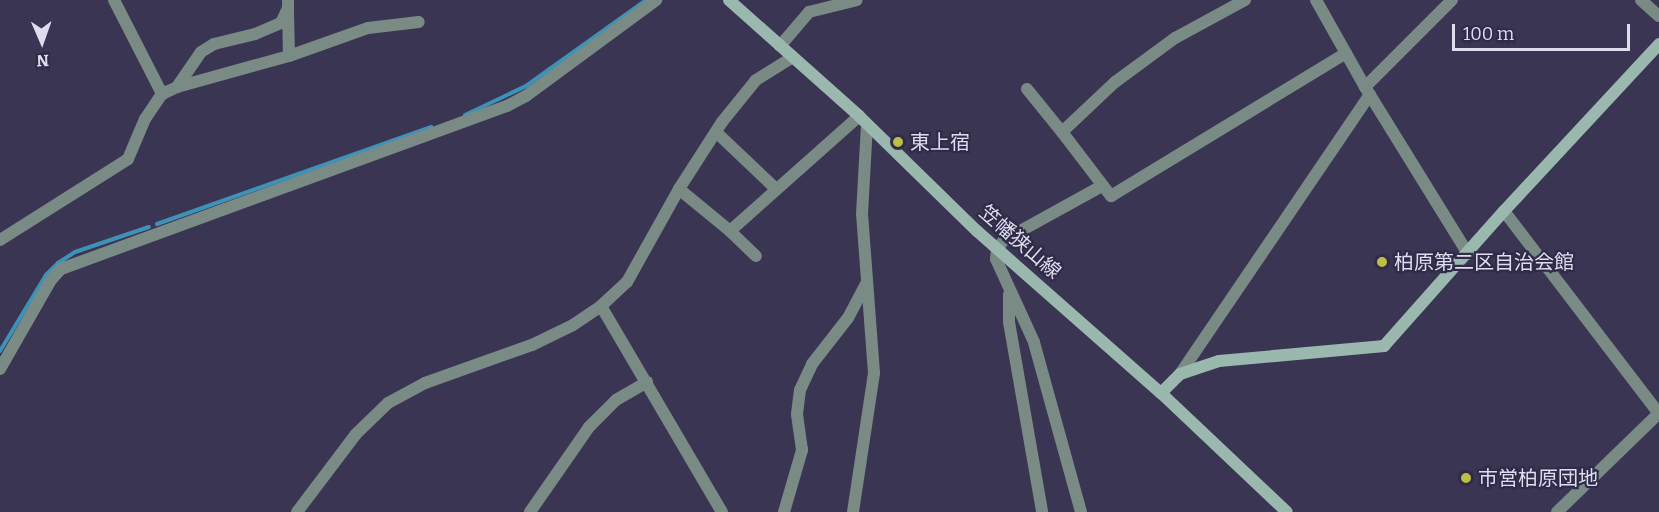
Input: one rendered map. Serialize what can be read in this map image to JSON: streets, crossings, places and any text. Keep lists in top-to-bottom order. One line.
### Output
{"streets":{"main road":["笠幡狭山線"]},"places":["東上宿","柏原第二区自治会館","市営柏原団地"],"scale_bar":"100 m","north":"bottom"}
